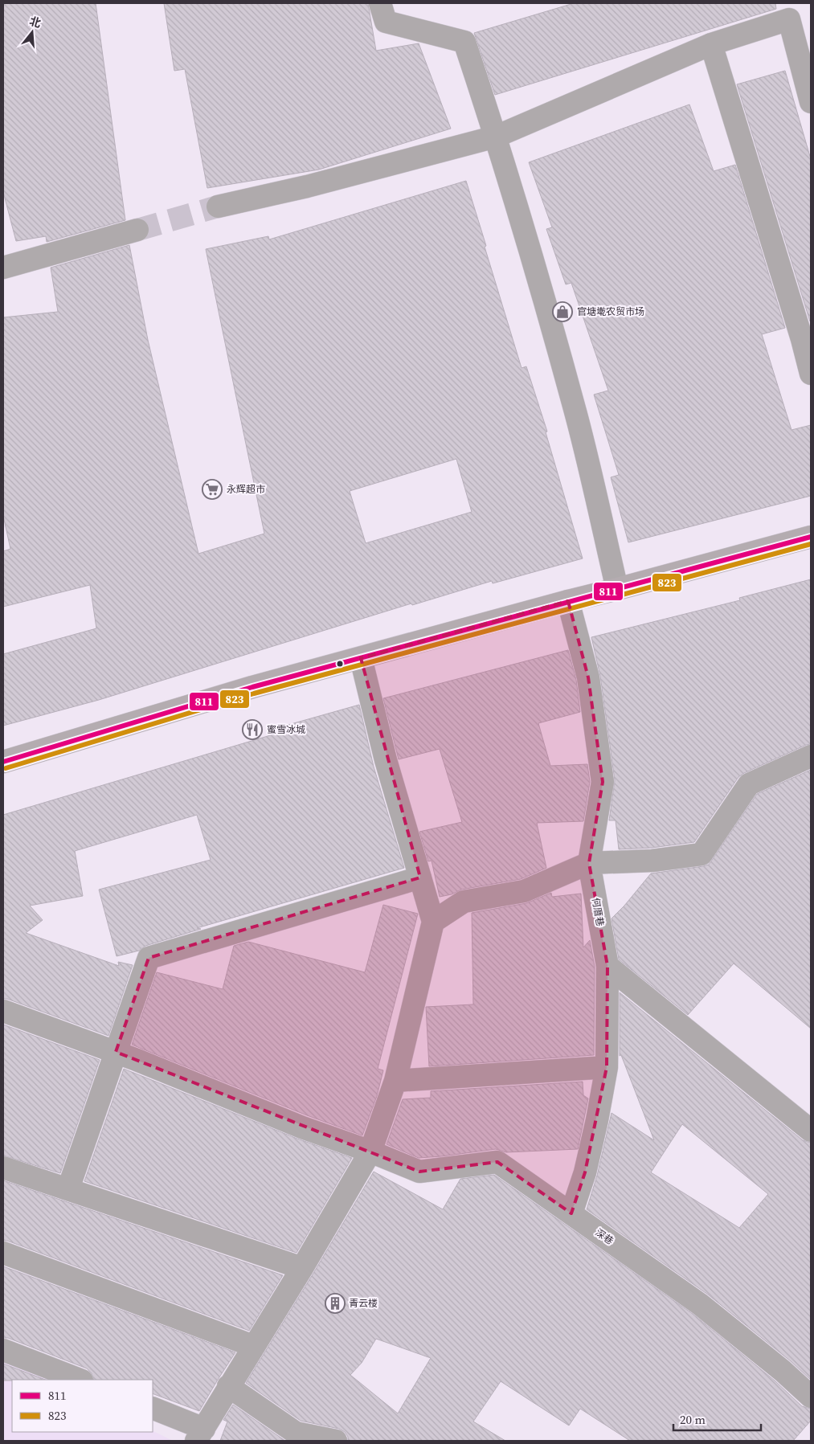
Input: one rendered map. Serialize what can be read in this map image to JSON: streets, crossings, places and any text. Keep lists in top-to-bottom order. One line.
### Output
{"streets":{"street":["何厝巷","深巷"]},"crossings":[["何厝巷","深巷"]],"places":{"shop":["官塘墘农贸市场"],"supermarket":["永辉超市"],"restaurant":["蜜雪冰城"],"building":["青云楼"]},"lines":["transit line 811","transit line 823"],"legend":["811","823"],"scale_bar":"20 m","north":"top"}
